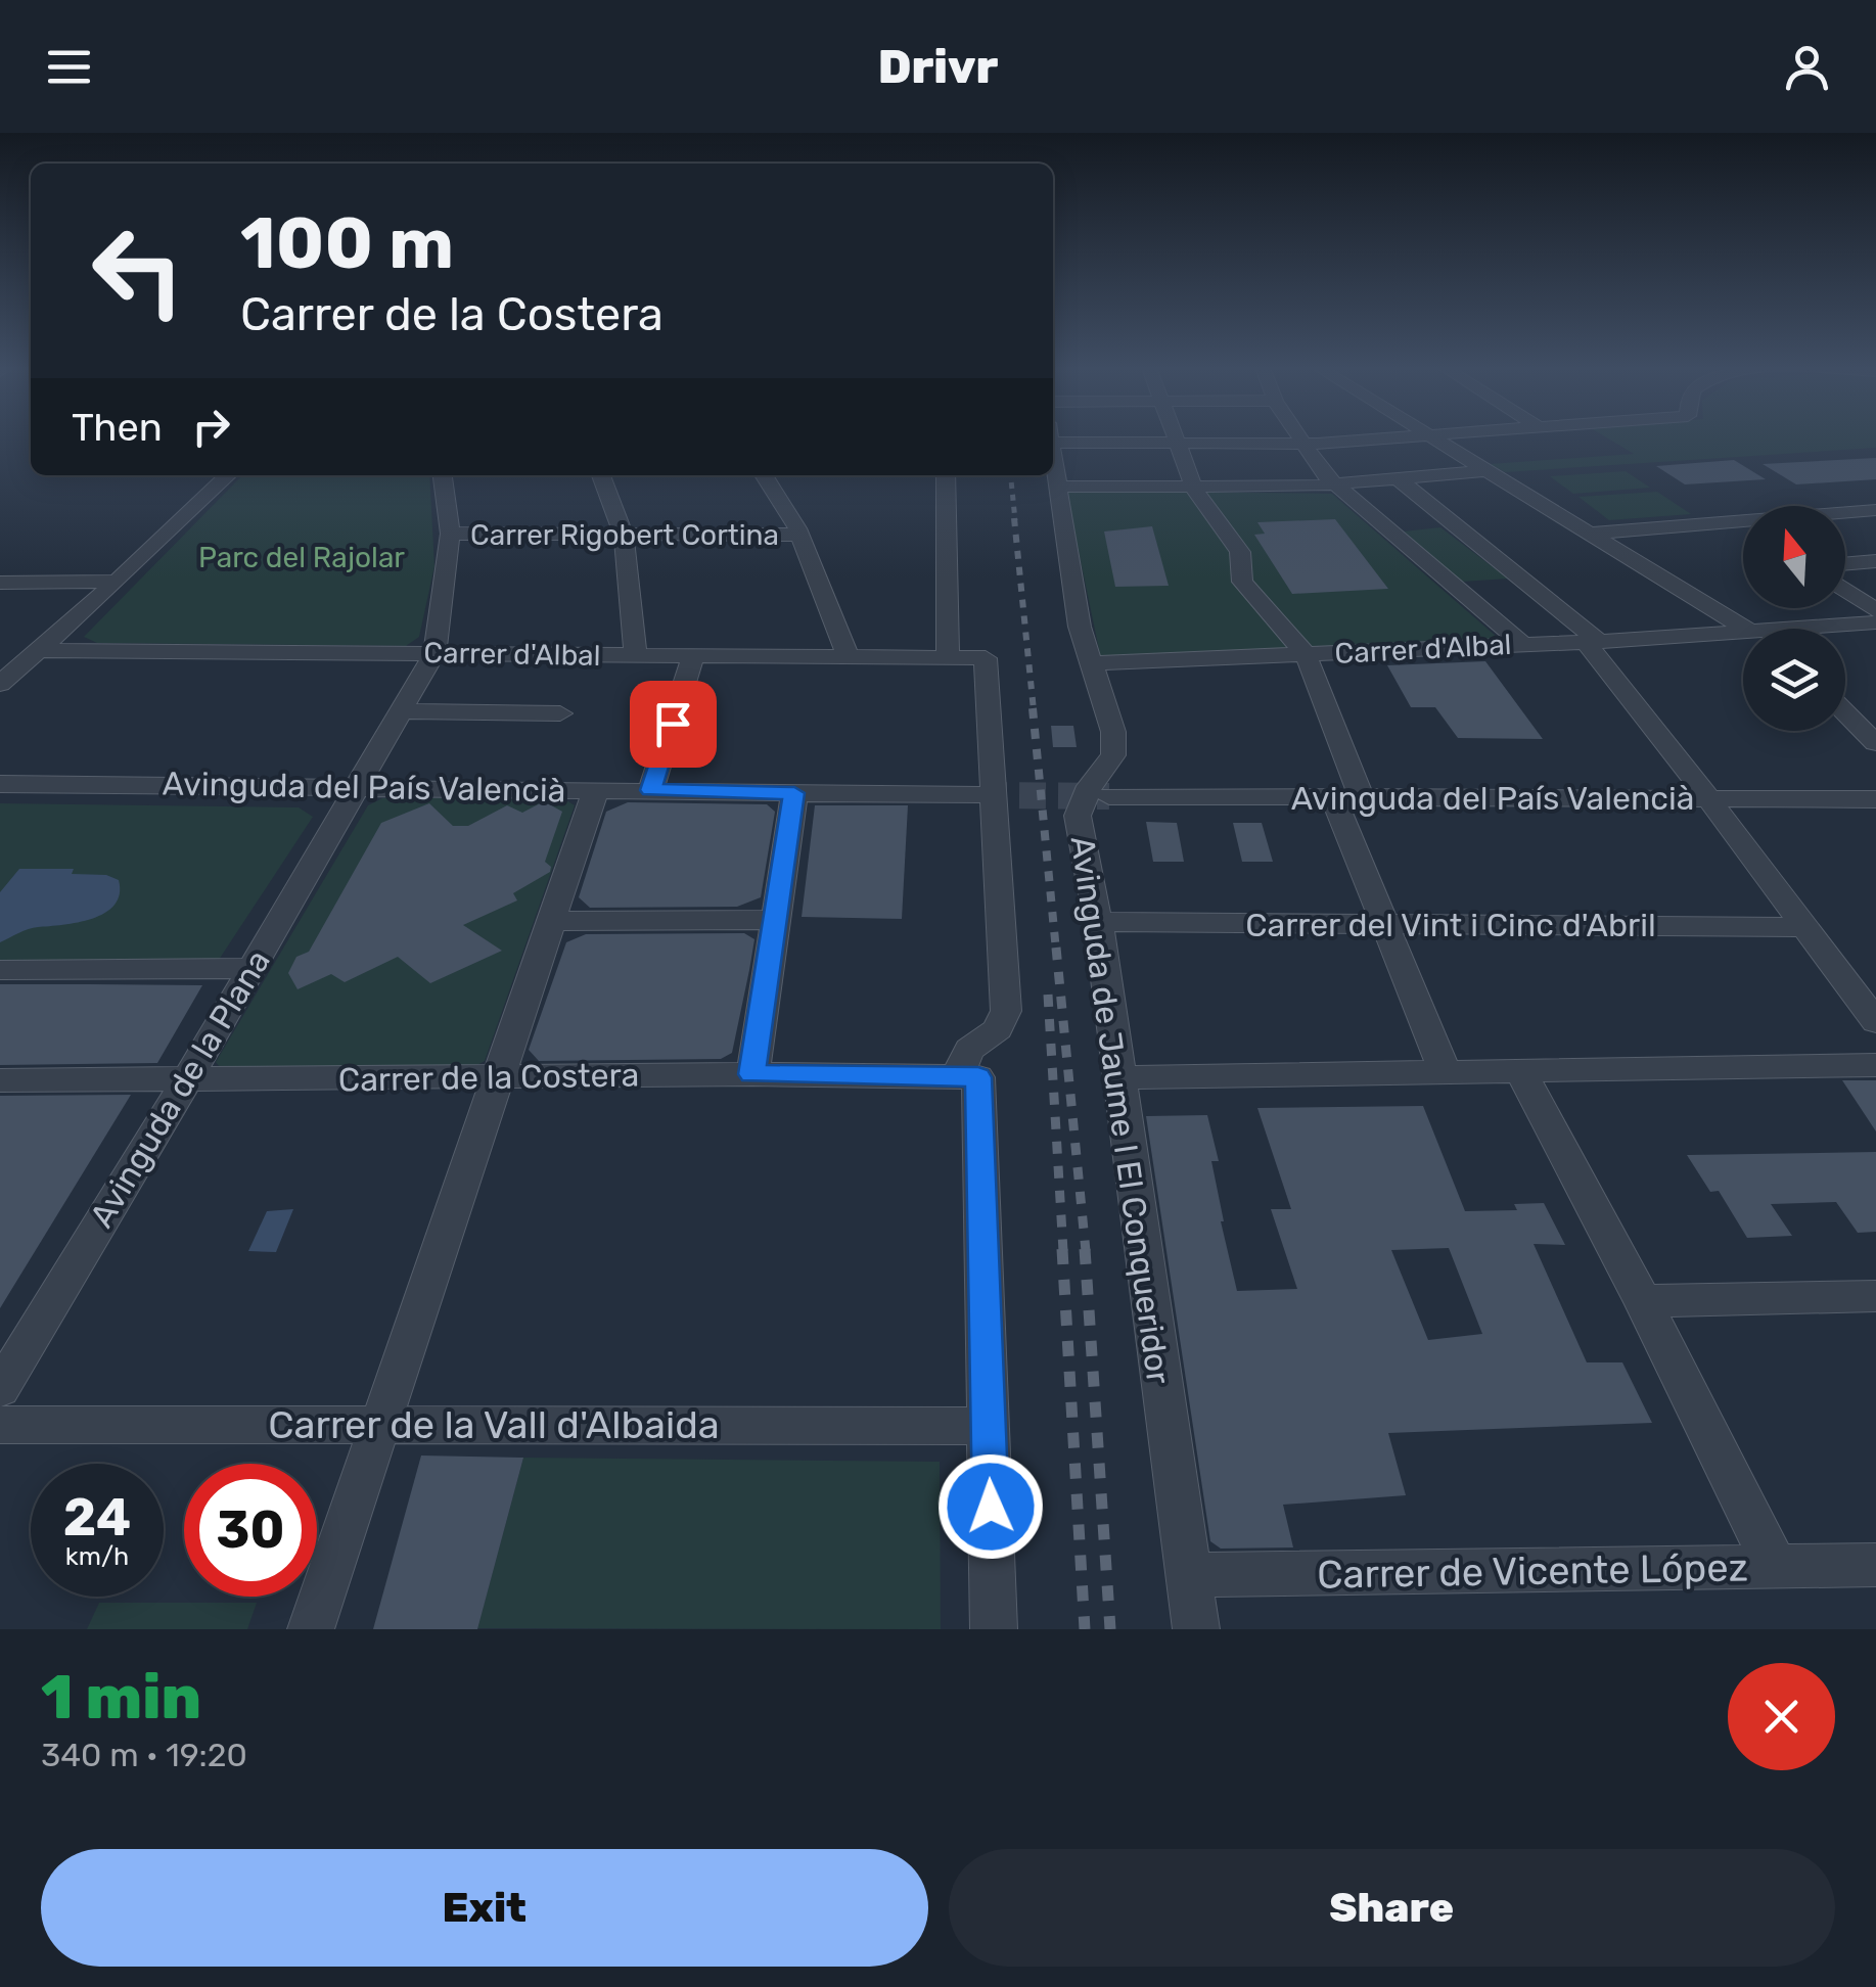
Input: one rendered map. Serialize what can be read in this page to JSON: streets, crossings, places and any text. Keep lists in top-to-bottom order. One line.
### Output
{"streets":{"street":["Carrer Rigobert Cortina","Carrer d'Albal","Avinguda del País Valencià","Carrer del Vint i Cinc d'Abril","Carrer de la Costera","Avinguda de la Plana","Avinguda de Jaume I El Conqueridor","Carrer de la Vall d'Albaida","Carrer de Vicente López"]},"crossings":[["Carrer d'Albal","Avinguda del País Valencià"],["Carrer d'Albal","Avinguda de la Plana"],["Carrer d'Albal","Avinguda de Jaume I El Conqueridor"],["Avinguda del País Valencià","Avinguda de la Plana"],["Carrer del Vint i Cinc d'Abril","Avinguda de Jaume I El Conqueridor"],["Carrer de la Costera","Avinguda de la Plana"],["Avinguda de Jaume I El Conqueridor","Carrer de Vicente López"]],"parks":["Parc del Rajolar"],"north":"top","page":{"header":"Drivr","turn":["100 m","Carrer de la Costera"],"then":"Then","speed":"24 km/h","limit":"30","heading":["1 min","340 m · 19:20"],"buttons":["Exit","Share"]}}
